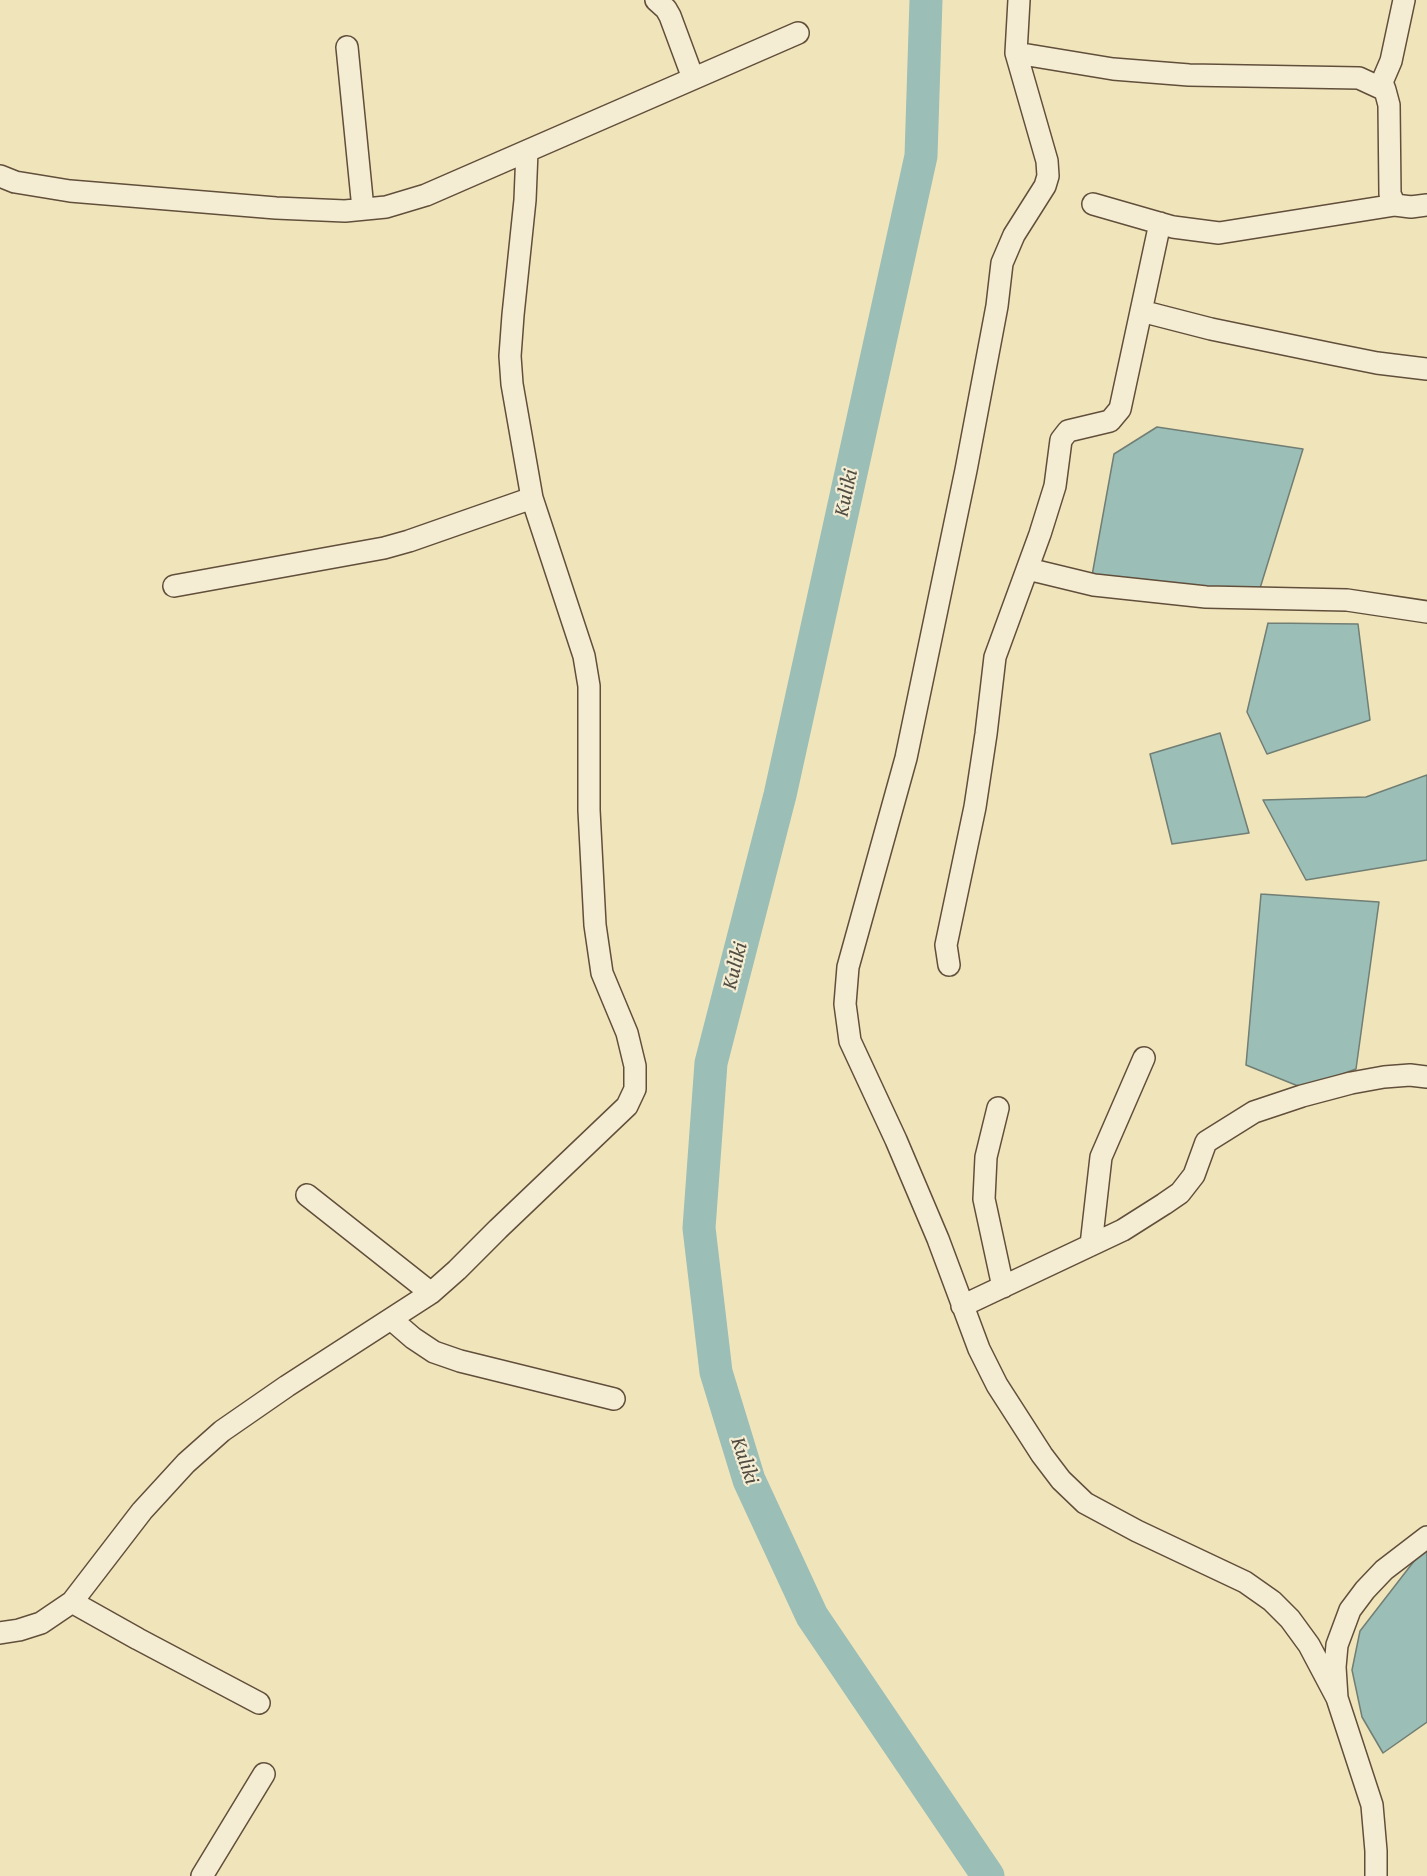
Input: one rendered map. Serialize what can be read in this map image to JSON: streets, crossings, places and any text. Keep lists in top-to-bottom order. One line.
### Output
{"water":["Kuliki"]}
